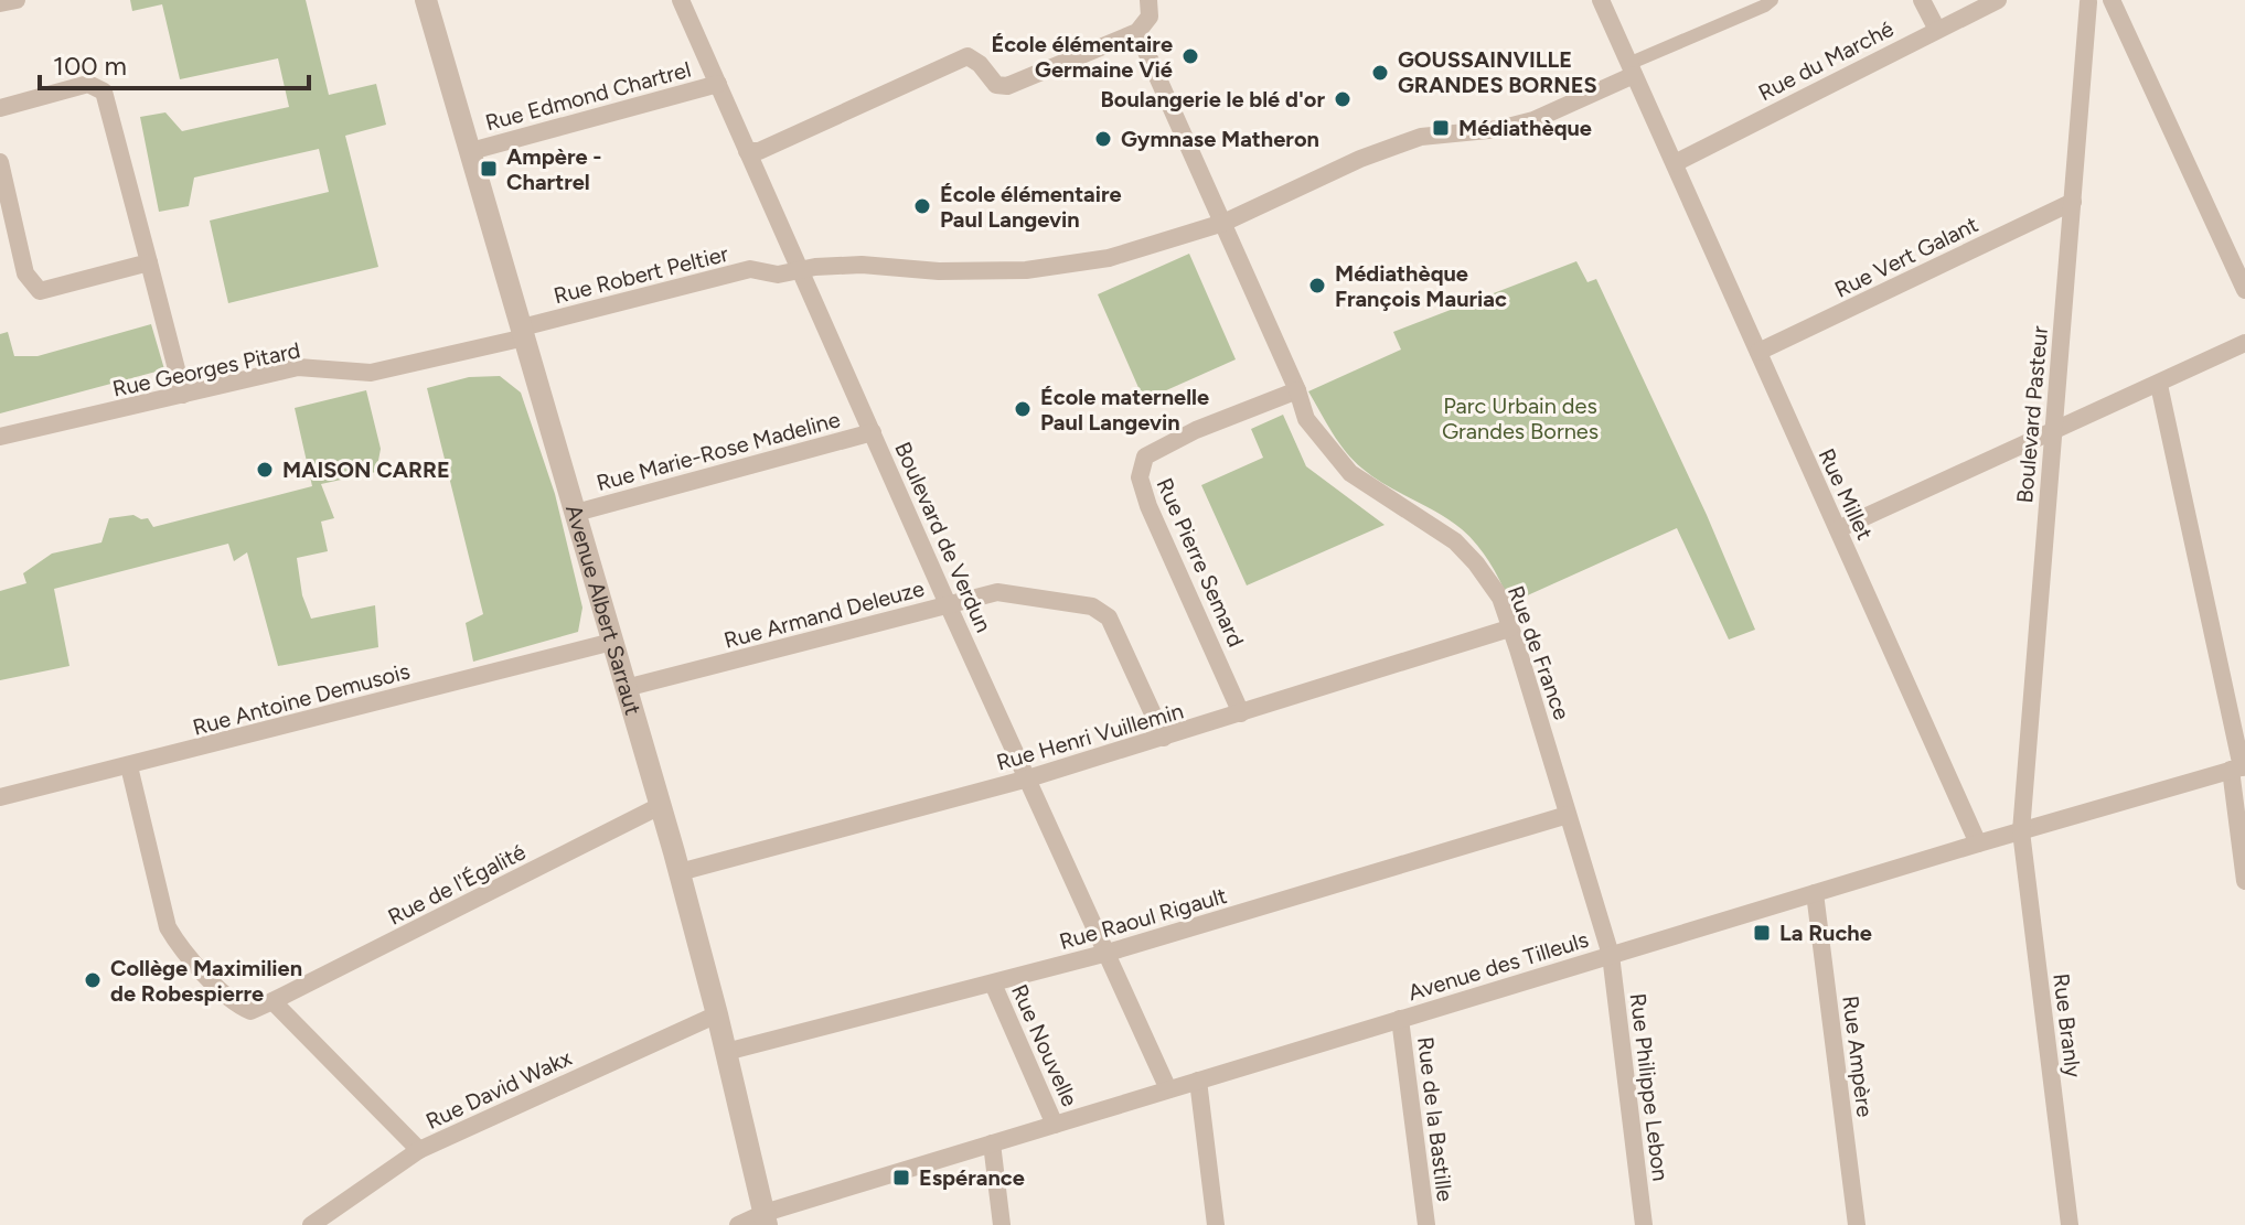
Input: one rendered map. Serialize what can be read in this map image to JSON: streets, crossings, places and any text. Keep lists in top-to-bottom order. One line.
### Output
{"streets":{"street":["Rue du Marché","Rue Edmond Chartrel","Rue Vert Galant","Rue Robert Peltier","Rue Georges Pitard","Boulevard Pasteur","Rue Marie-Rose Madeline","Rue Millet","Boulevard de Verdun","Rue Pierre Semard","Avenue Albert Sarraut","Rue Armand Deleuze","Rue de France","Rue Antoine Demusois","Rue Henri Vuillemin","Rue de l'Égalité","Rue Raoul Rigault","Avenue des Tilleuls","Rue Branly","Rue Nouvelle","Rue Ampère","Rue Philippe Lebon","Rue David Wakx","Rue de la Bastille"]},"crossings":[["Rue du Marché","Rue Millet"],["Rue Edmond Chartrel","Boulevard de Verdun"],["Rue Edmond Chartrel","Avenue Albert Sarraut"],["Rue Vert Galant","Boulevard Pasteur"],["Rue Vert Galant","Rue Millet"],["Rue Robert Peltier","Rue Georges Pitard"],["Rue Robert Peltier","Rue Millet"],["Rue Robert Peltier","Boulevard de Verdun"],["Rue Robert Peltier","Avenue Albert Sarraut"],["Rue Georges Pitard","Avenue Albert Sarraut"],["Boulevard Pasteur","Avenue des Tilleuls"],["Boulevard Pasteur","Rue Branly"],["Rue Marie-Rose Madeline","Boulevard de Verdun"],["Rue Marie-Rose Madeline","Avenue Albert Sarraut"],["Rue Millet","Avenue des Tilleuls"],["Boulevard de Verdun","Rue Armand Deleuze"],["Boulevard de Verdun","Rue Henri Vuillemin"],["Boulevard de Verdun","Rue Raoul Rigault"],["Boulevard de Verdun","Avenue des Tilleuls"],["Rue Pierre Semard","Rue de France"],["Rue Pierre Semard","Rue Henri Vuillemin"],["Avenue Albert Sarraut","Rue Armand Deleuze"],["Avenue Albert Sarraut","Rue Antoine Demusois"],["Avenue Albert Sarraut","Rue Henri Vuillemin"],["Avenue Albert Sarraut","Rue de l'Égalité"],["Avenue Albert Sarraut","Rue Raoul Rigault"],["Avenue Albert Sarraut","Avenue des Tilleuls"],["Avenue Albert Sarraut","Rue David Wakx"],["Rue Armand Deleuze","Rue Henri Vuillemin"],["Rue de France","Rue Henri Vuillemin"],["Rue de France","Rue Raoul Rigault"],["Rue de France","Avenue des Tilleuls"],["Rue de France","Rue Philippe Lebon"],["Rue Raoul Rigault","Rue Nouvelle"],["Avenue des Tilleuls","Rue Branly"],["Avenue des Tilleuls","Rue Nouvelle"],["Avenue des Tilleuls","Rue Ampère"],["Avenue des Tilleuls","Rue Philippe Lebon"],["Avenue des Tilleuls","Rue de la Bastille"]],"parks":["Parc Urbain des Grandes Bornes"],"places":{"other":["École élémentaire Germaine Vié","GOUSSAINVILLE GRANDES BORNES","Boulangerie le blé d'or","Gymnase Matheron","École élémentaire Paul Langevin","Médiathèque François Mauriac","École maternelle Paul Langevin","MAISON CARRE","Collège Maximilien de Robespierre"],"transit":["Médiathèque","Ampère - Chartrel","La Ruche","Espérance"]},"scale_bar":"100 m"}
